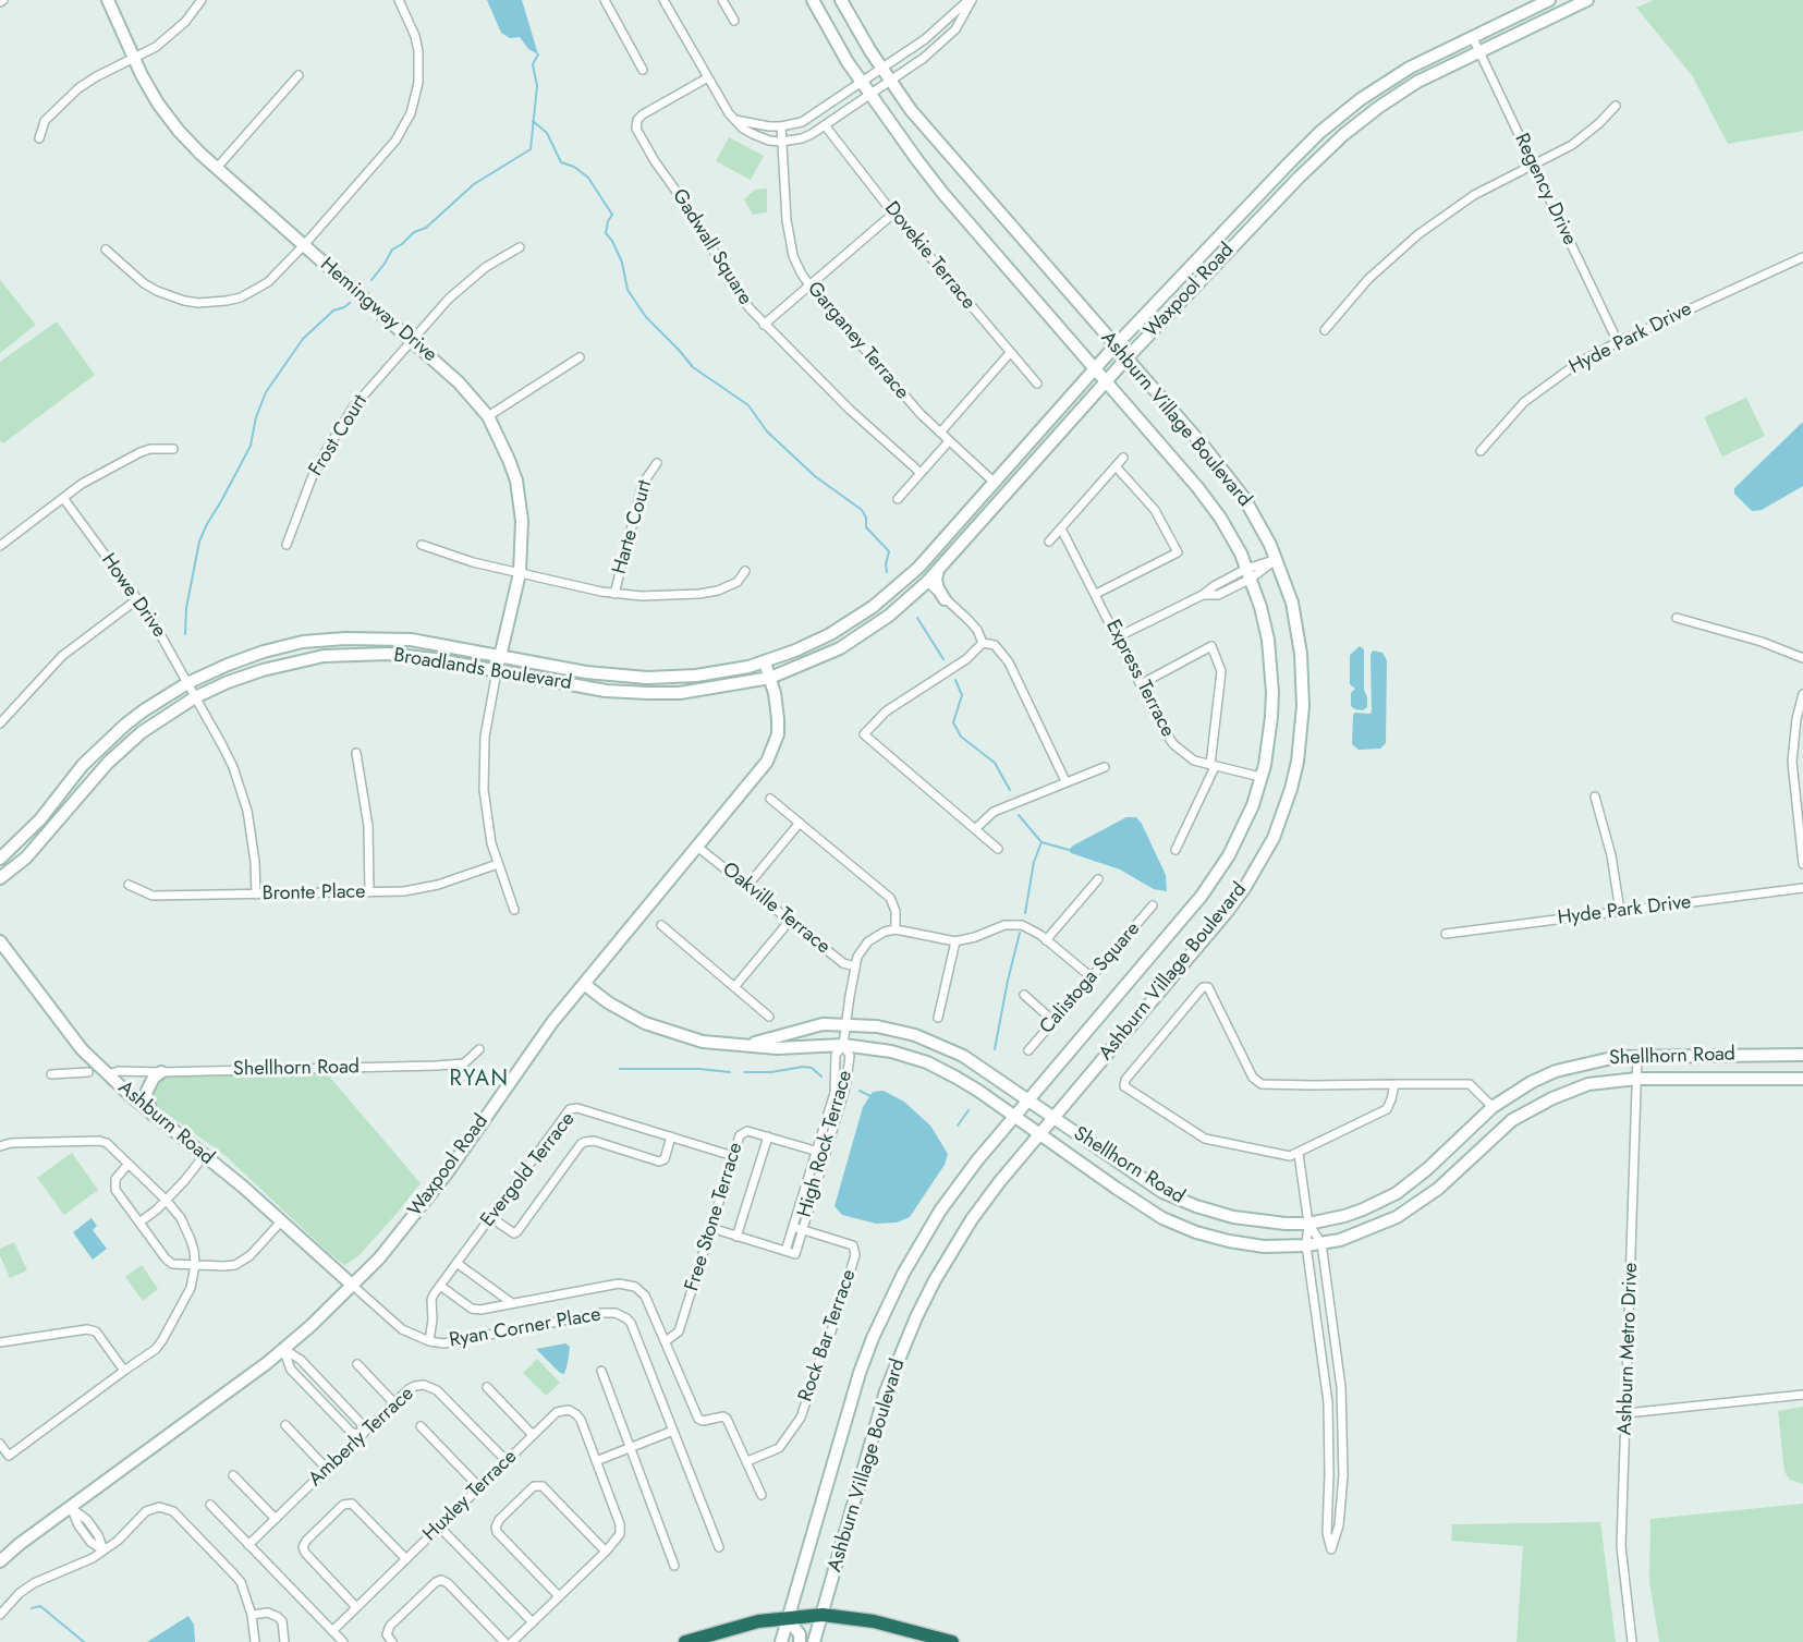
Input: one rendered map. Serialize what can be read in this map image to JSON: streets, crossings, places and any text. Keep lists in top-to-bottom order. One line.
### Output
{"streets":{"main road":["Waxpool Road","Hemingway Drive","Ashburn Village Boulevard","Broadlands Boulevard","Shellhorn Road","Ashburn Road"],"street":["Regency Drive","Gadwall Square","Dovekie Terrace","Hyde Park Drive","Garganey Terrace","Frost Court","Harte Court","Howe Drive","Express Terrace","Bronte Place","Oakville Terrace","Calistoga Square","High Rock Terrace","Evergold Terrace","Free Stone Terrace","Ryan Corner Place","Rock Bar Terrace","Ashburn Metro Drive","Amberly Terrace","Huxley Terrace"]},"crossings":[["Regency Drive","Waxpool Road"],["Regency Drive","Hyde Park Drive"],["Waxpool Road","Garganey Terrace"],["Waxpool Road","Ashburn Village Boulevard"],["Waxpool Road","Broadlands Boulevard"],["Waxpool Road","Oakville Terrace"],["Waxpool Road","Shellhorn Road"],["Waxpool Road","Ashburn Road"],["Waxpool Road","Ryan Corner Place"],["Hemingway Drive","Frost Court"],["Hemingway Drive","Broadlands Boulevard"],["Ashburn Village Boulevard","Express Terrace"],["Ashburn Village Boulevard","Shellhorn Road"],["Howe Drive","Broadlands Boulevard"],["Howe Drive","Bronte Place"],["Shellhorn Road","Ashburn Road"],["Shellhorn Road","High Rock Terrace"],["Shellhorn Road","Ashburn Metro Drive"],["Ashburn Road","Ryan Corner Place"],["High Rock Terrace","Free Stone Terrace"],["High Rock Terrace","Rock Bar Terrace"],["Evergold Terrace","Free Stone Terrace"],["Evergold Terrace","Ryan Corner Place"],["Amberly Terrace","Huxley Terrace"]],"districts":["RYAN"]}
